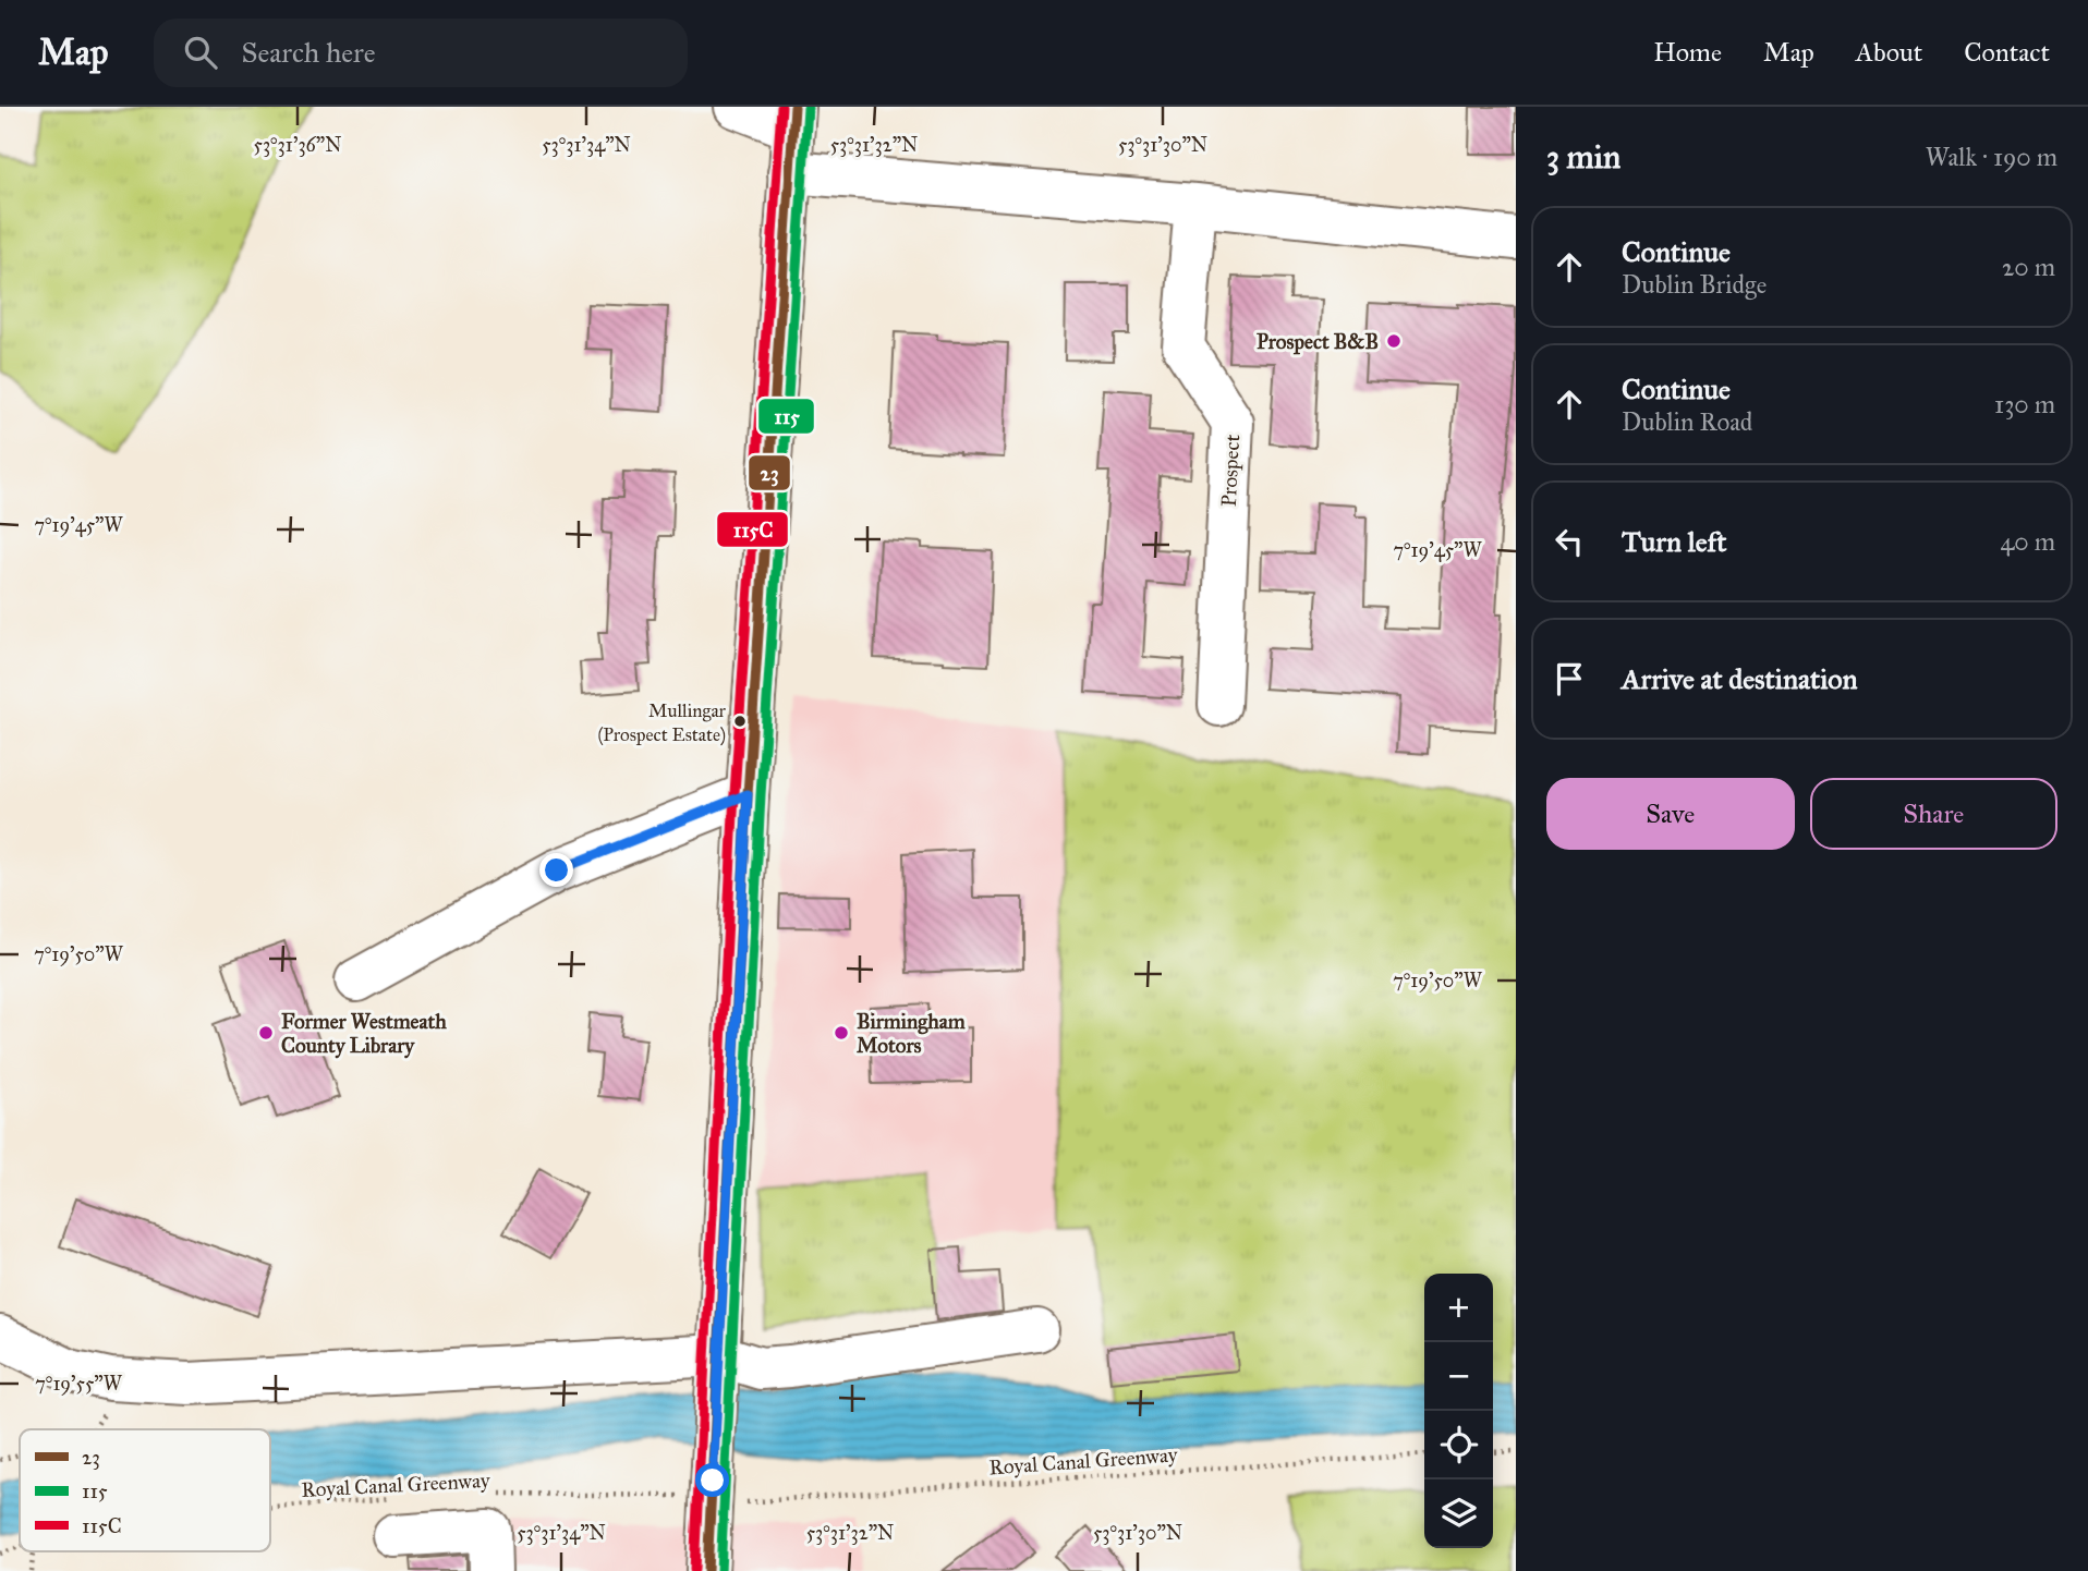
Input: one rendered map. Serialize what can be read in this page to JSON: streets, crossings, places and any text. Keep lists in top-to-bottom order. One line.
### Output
{"streets":{"street":["Prospect"],"path":["Royal Canal Greenway"]},"places":["Prospect B&B","Mullingar (Prospect Estate)","Former Westmeath County Library","Birmingham Motors"],"lines":["transit line 23","transit line 115C","transit line 115"],"legend":["23","115","115C"],"page":{"header":"Map","search":"Search here","nav":["Home","Map","About","Contact"],"heading":["3 min","Walk · 190 m"],"list":[["Continue","Dublin Bridge","20 m"],["Continue","Dublin Road","130 m"],["Turn left","40 m"],"Arrive at destination"],"buttons":["Save","Share"],"map_buttons":["+","−"]},"coordinates":["53°31'36\"N","53°31'34\"N","53°31'32\"N","53°31'30\"N","7°19'45\"W","7°19'50\"W","7°19'55\"W"]}
